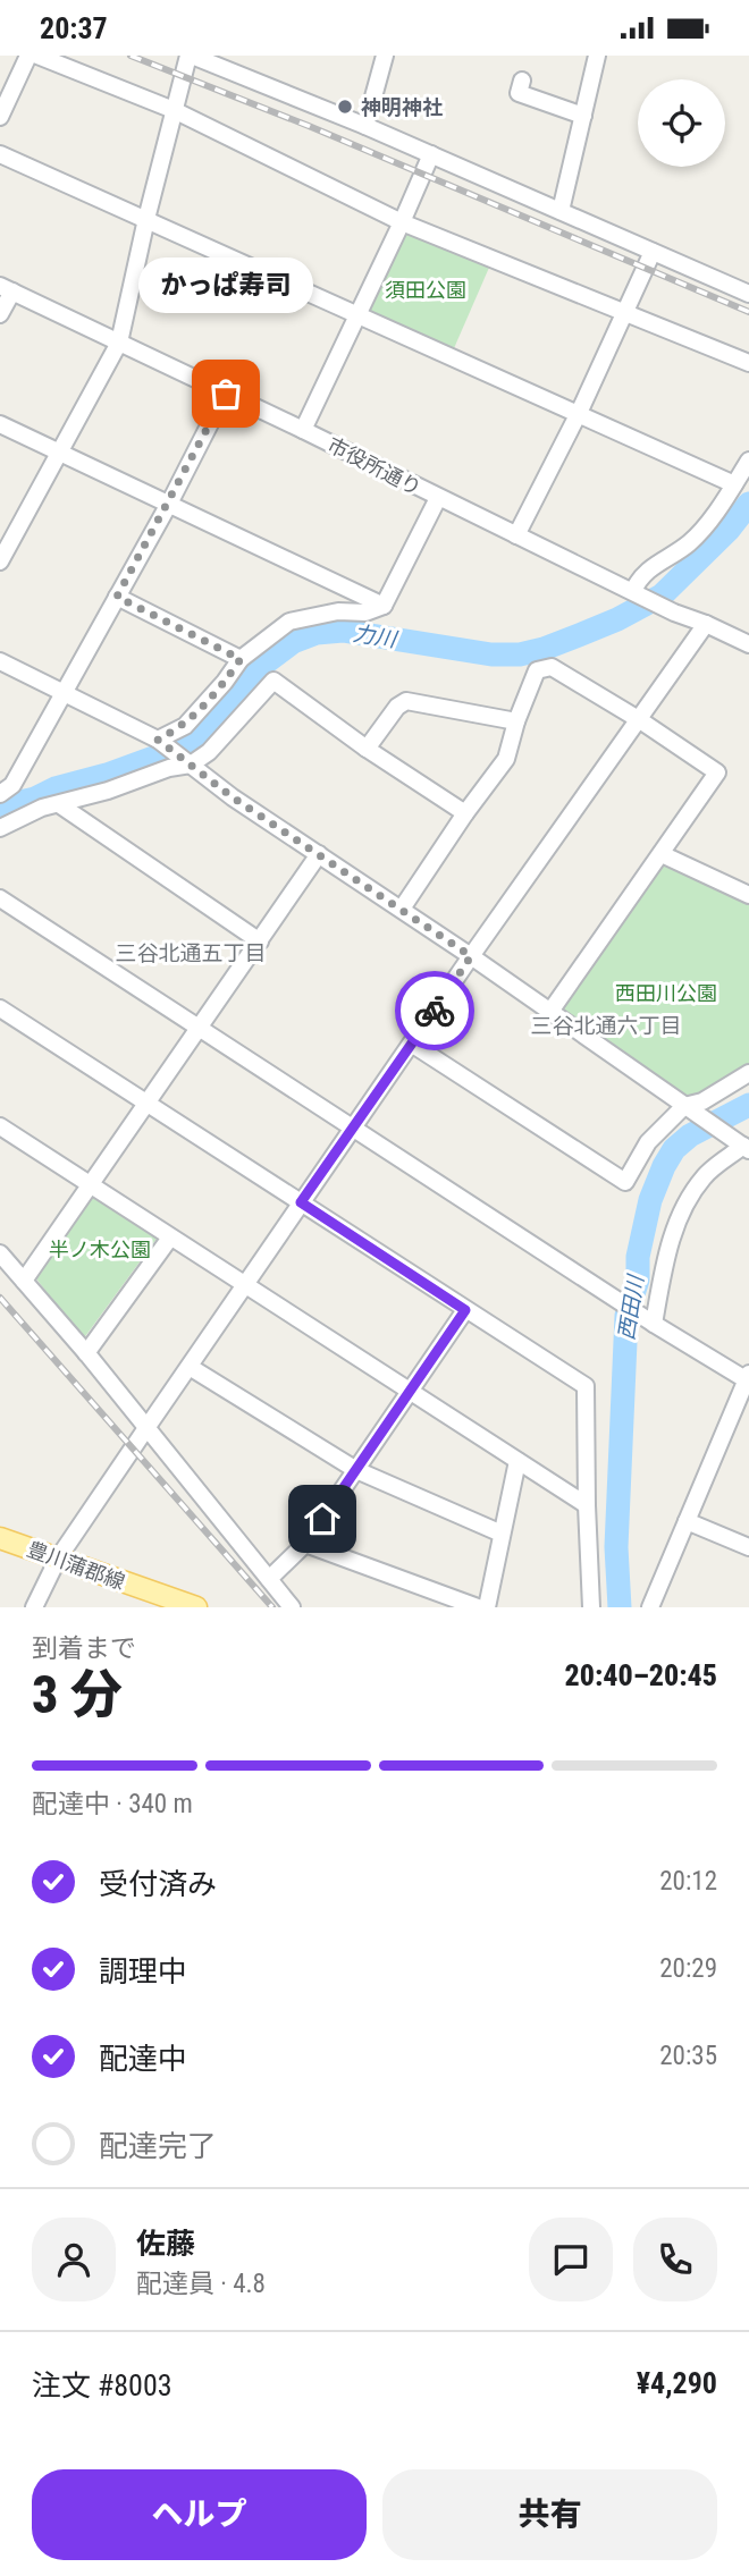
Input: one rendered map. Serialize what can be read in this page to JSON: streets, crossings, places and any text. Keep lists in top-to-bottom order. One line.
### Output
{"streets":{"main road":["豊川蒲郡線"],"street":["市役所通り"]},"districts":["三谷北通五丁目","三谷北通六丁目"],"water":["力川","西田川"],"parks":["須田公園","西田川公園","半ノ木公園"],"places":["神明神社","かっぱ寿司"],"page":{"status":"20:37","bubble":"かっぱ寿司","heading":["3 分","到着まで","20:40–20:45"],"panel":["佐藤","配達員 · 4.8","注文 #8003","¥4,290"],"bar":"配達中 · 340 m","list":[["受付済み","20:12"],["調理中","20:29"],["配達中","20:35"],"配達完了"],"buttons":["ヘルプ","共有"]}}
